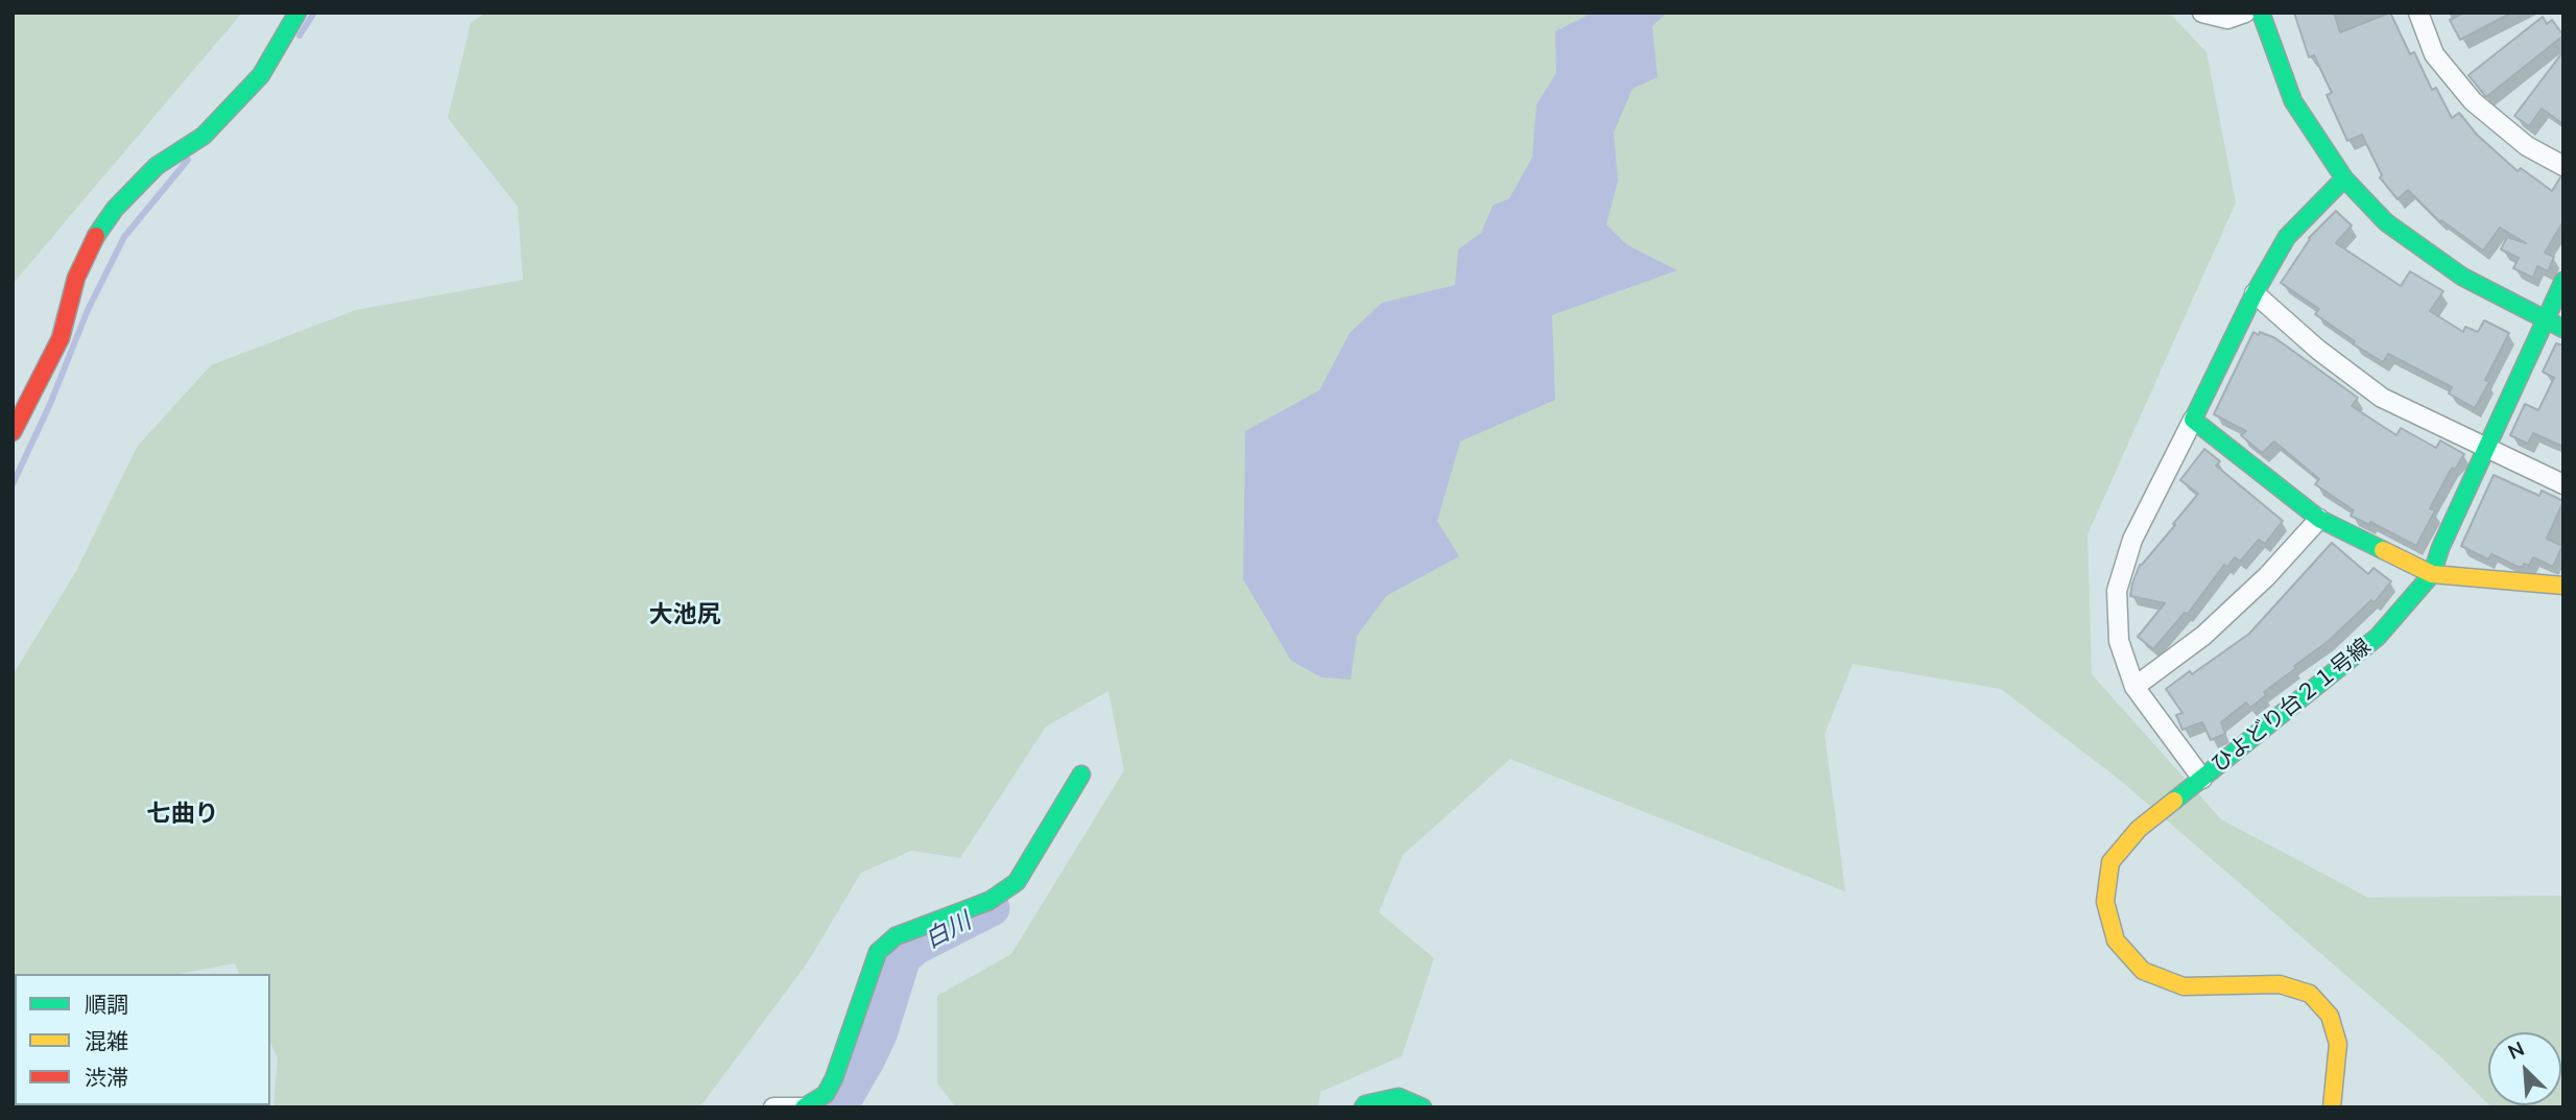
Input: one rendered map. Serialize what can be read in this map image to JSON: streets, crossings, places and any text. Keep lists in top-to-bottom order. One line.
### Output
{"streets":{"street":["ひよどり台２１号線"]},"districts":["大池尻","七曲り"],"water":["白川"],"legend":["順調","混雑","渋滞"],"north":"top left"}
